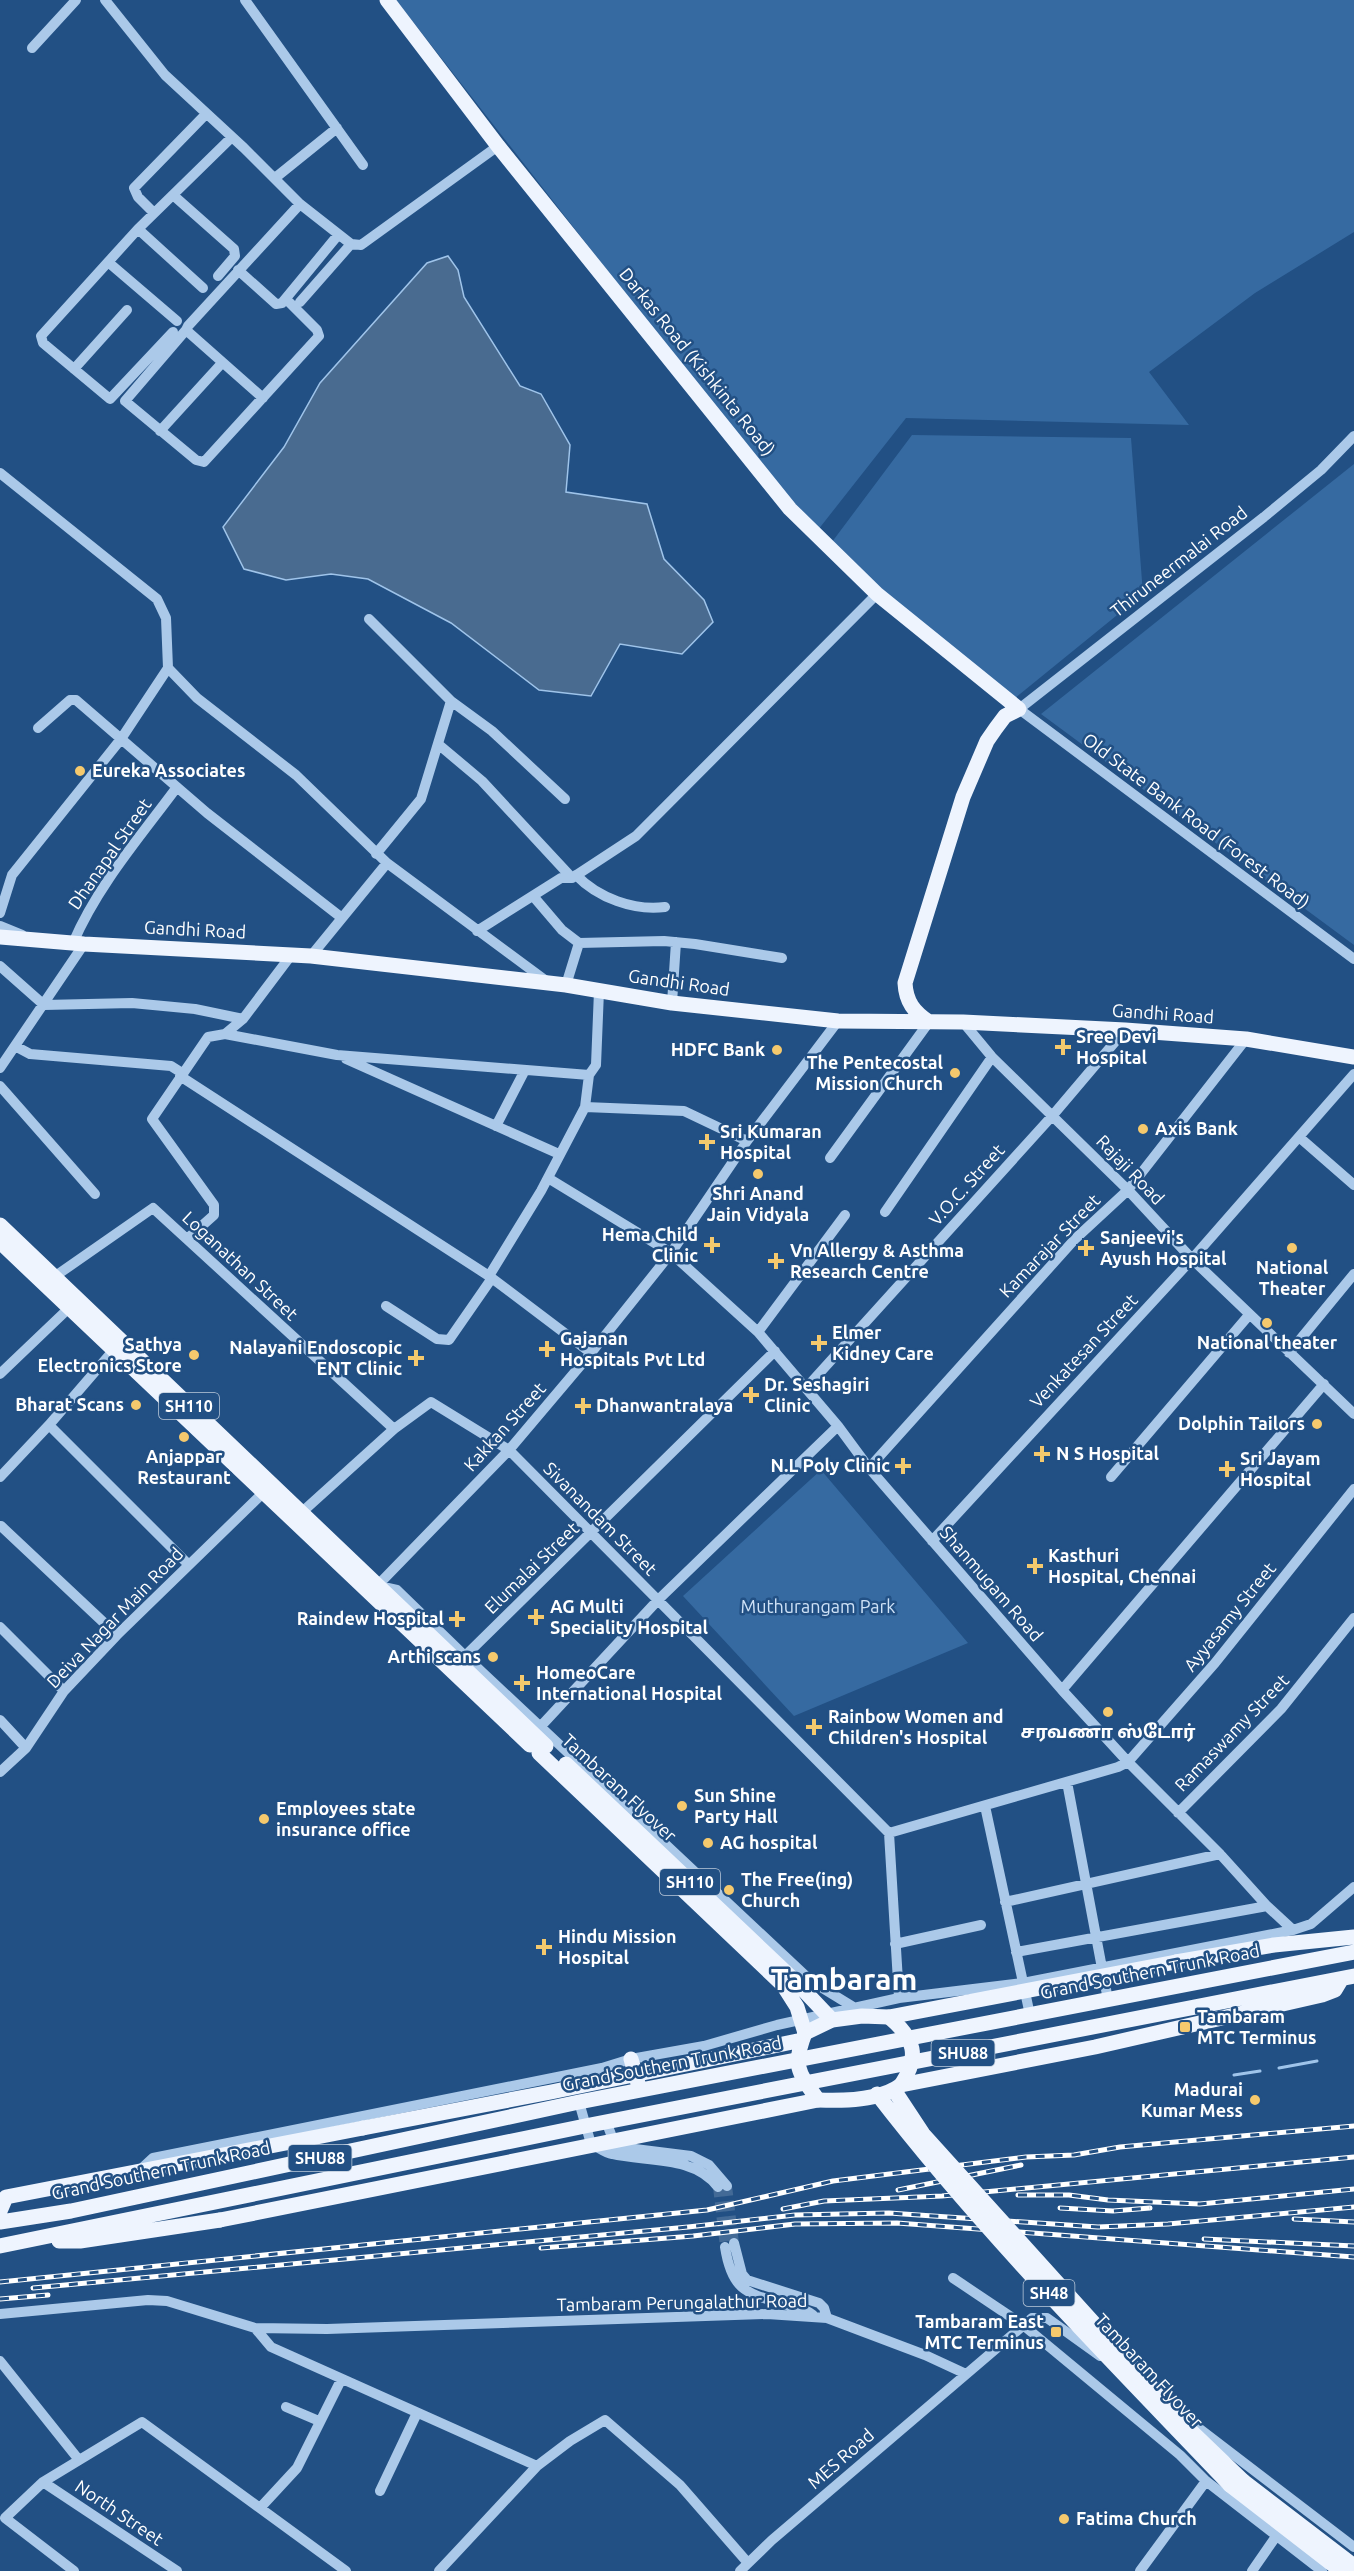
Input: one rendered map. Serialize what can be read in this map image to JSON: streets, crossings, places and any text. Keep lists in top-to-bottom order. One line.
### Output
{"streets":{"main road":["Darkas Road (Kishkinta Road)","Gandhi Road","SH110","Tambaram Flyover","Grand Southern Trunk Road","SHU88","SH48"],"street":["Thiruneermalai Road","Old State Bank Road (Forest Road)","Dhanapal Street","Rajaji Road","V.O.C. Street","Kamarajar Street","Loganathan Street","Venkatesan Street","Kakkan Street","Sivanandam Street","Elumalai Street","Shanmugam Road","Ayyasamy Street","Deiva Nagar Main Road","Ramaswamy Street","Tambaram Perungalathur Road","MES Road","North Street"]},"crossings":[["Darkas Road (Kishkinta Road)","Thiruneermalai Road"],["Darkas Road (Kishkinta Road)","Old State Bank Road (Forest Road)"],["Thiruneermalai Road","Old State Bank Road (Forest Road)"],["Dhanapal Street","Gandhi Road"],["Gandhi Road","Rajaji Road"],["Gandhi Road","V.O.C. Street"],["Gandhi Road","Kamarajar Street"],["Gandhi Road","Kakkan Street"],["Rajaji Road","V.O.C. Street"],["Rajaji Road","Kamarajar Street"],["Rajaji Road","Venkatesan Street"],["V.O.C. Street","Shanmugam Road"],["Kamarajar Street","Shanmugam Road"],["Loganathan Street","SH110"],["Loganathan Street","Sivanandam Street"],["Venkatesan Street","Shanmugam Road"],["SH110","Kakkan Street"],["SH110","Sivanandam Street"],["SH110","Deiva Nagar Main Road"],["SH110","Tambaram Flyover"],["Kakkan Street","Sivanandam Street"],["Kakkan Street","Shanmugam Road"],["Kakkan Street","Tambaram Flyover"],["Sivanandam Street","Elumalai Street"],["Elumalai Street","Shanmugam Road"],["Shanmugam Road","Ayyasamy Street"],["Shanmugam Road","Ramaswamy Street"],["Tambaram Perungalathur Road","MES Road"]],"districts":["Tambaram"],"parks":["Muthurangam Park"],"places":{"other":["Eureka Associates","HDFC Bank","The Pentecostal Mission Church","Axis Bank","Shri Anand Jain Vidyala","National Theater","National theater","Sathya Electronics Store","Bharat Scans","Dolphin Tailors","Anjappar Restaurant","Arthi scans","சரவணா ஸ்டோர்","Sun Shine Party Hall","Employees state insurance office","AG hospital","The Free(ing) Church","Madurai Kumar Mess","Fatima Church"],"health":["Sree Devi Hospital","Sri Kumaran Hospital","Hema Child Clinic","Sanjeevi's Ayush Hospital","Vn Allergy & Asthma Research Centre","Elmer Kidney Care","Gajanan Hospitals Pvt Ltd","Nalayani Endoscopic ENT Clinic","Dr. Seshagiri Clinic","Dhanwantralaya","N S Hospital","N.L Poly Clinic","Sri Jayam Hospital","Kasthuri Hospital, Chennai","AG Multi Speciality Hospital","Raindew Hospital","HomeoCare International Hospital","Rainbow Women and Children's Hospital","Hindu Mission Hospital"],"transit":["Tambaram MTC Terminus","Tambaram East MTC Terminus"]}}
